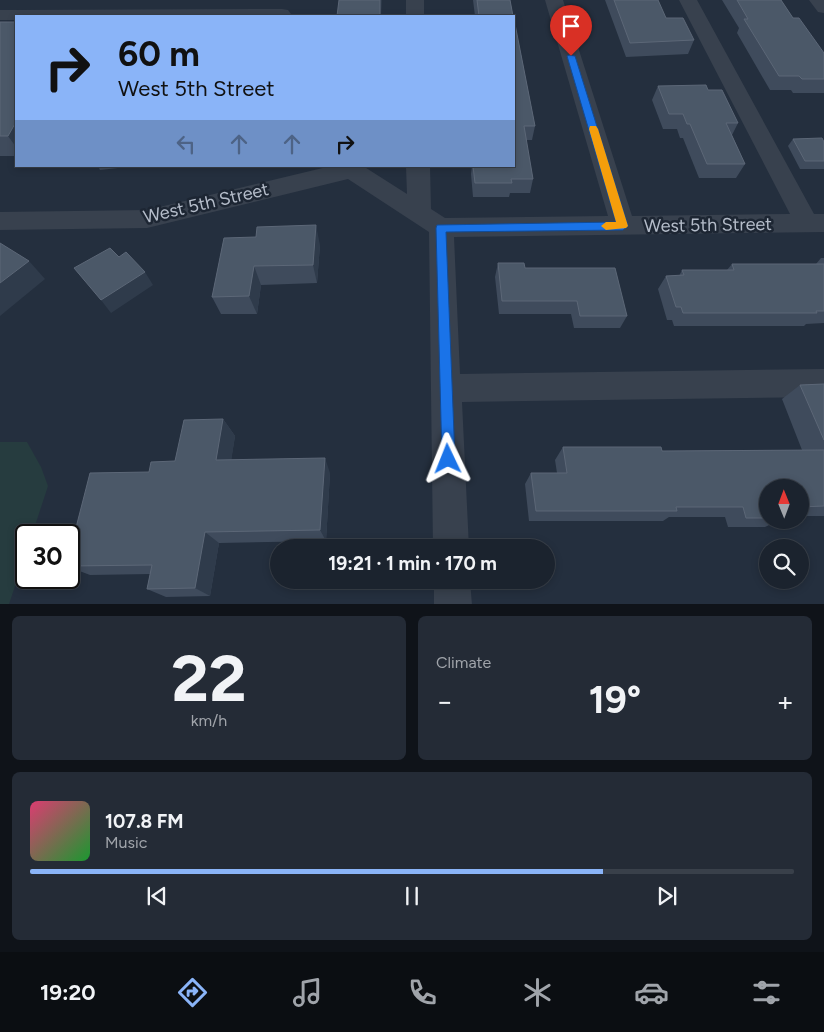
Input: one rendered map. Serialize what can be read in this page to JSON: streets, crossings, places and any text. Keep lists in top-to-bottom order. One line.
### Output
{"streets":{"street":["West 5th Street"]},"north":"top","page":{"turn":["60 m","West 5th Street"],"limit":"30","trip":"19:21 · 1 min · 170 m","tile":[["22","km/h"],"Climate"],"heat":["−","19°","+"],"song":["107.8 FM","Music"],"tabs":"19:20"}}
